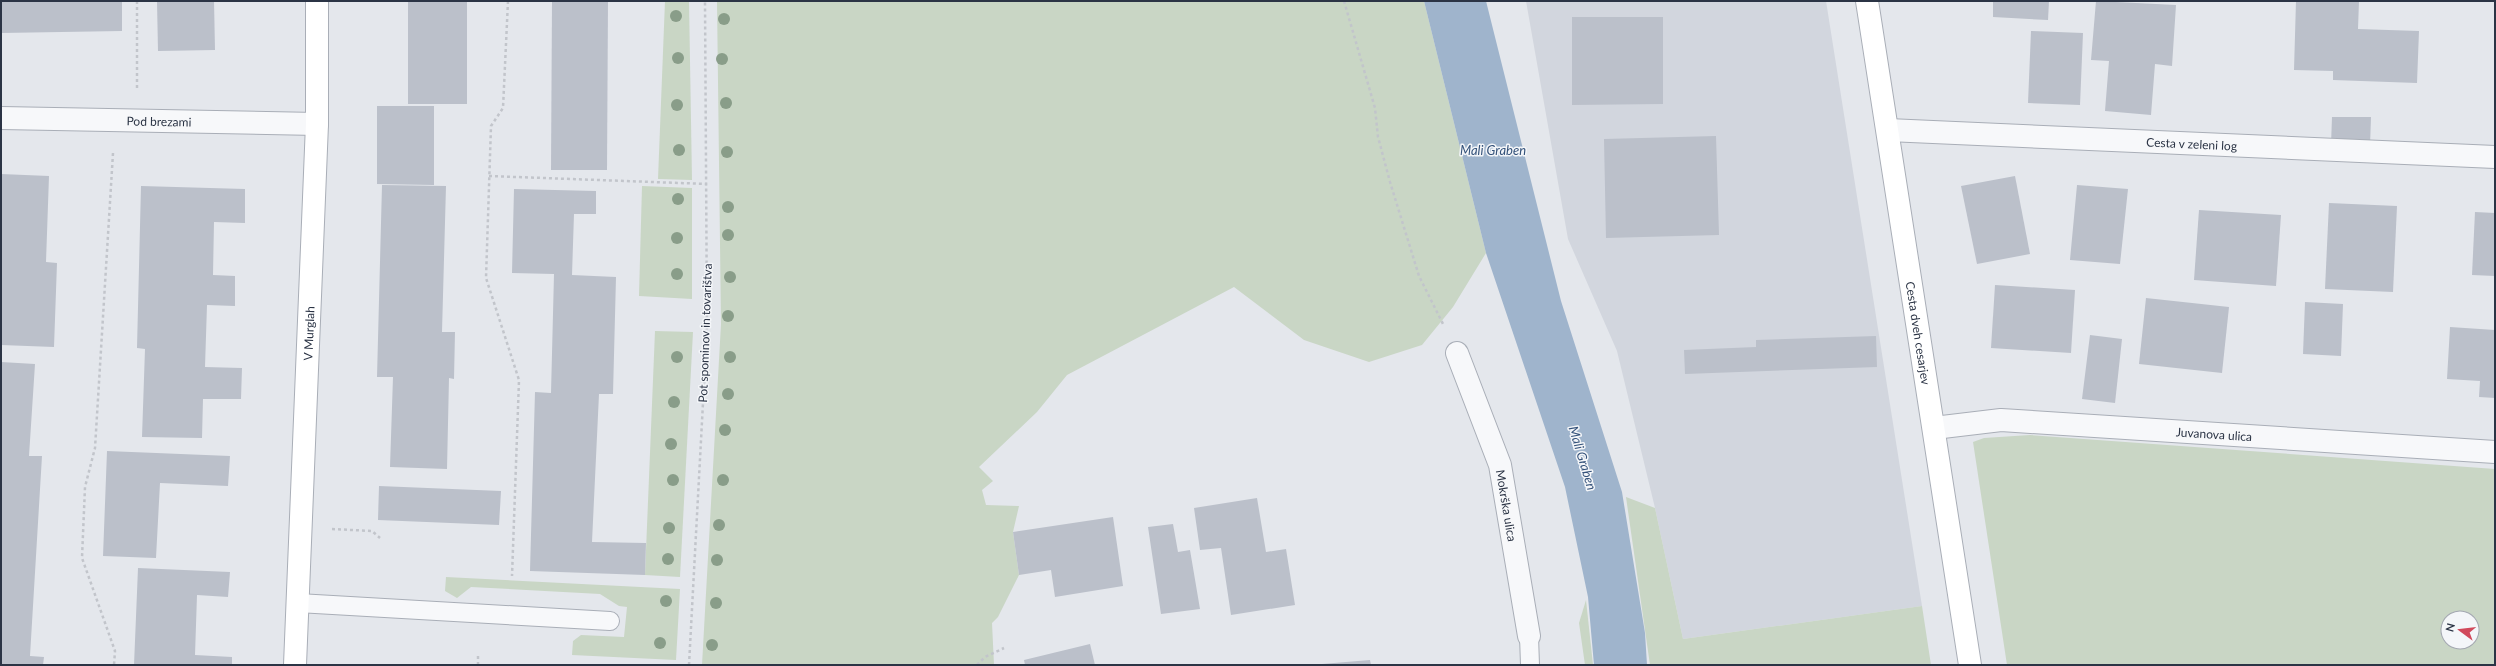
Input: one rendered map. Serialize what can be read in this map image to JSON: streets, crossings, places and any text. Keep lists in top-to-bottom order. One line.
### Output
{"streets":{"street":["Pod brezami","Cesta v zeleni log","V Murglah","Cesta dveh cesarjev","Juvanova ulica","Mokrška ulica"],"path":["Pot spominov in tovarištva"]},"crossings":[["Pod brezami","V Murglah"],["Cesta v zeleni log","Cesta dveh cesarjev"],["Cesta dveh cesarjev","Juvanova ulica"]],"water":["Mali Graben"],"north":"left"}
